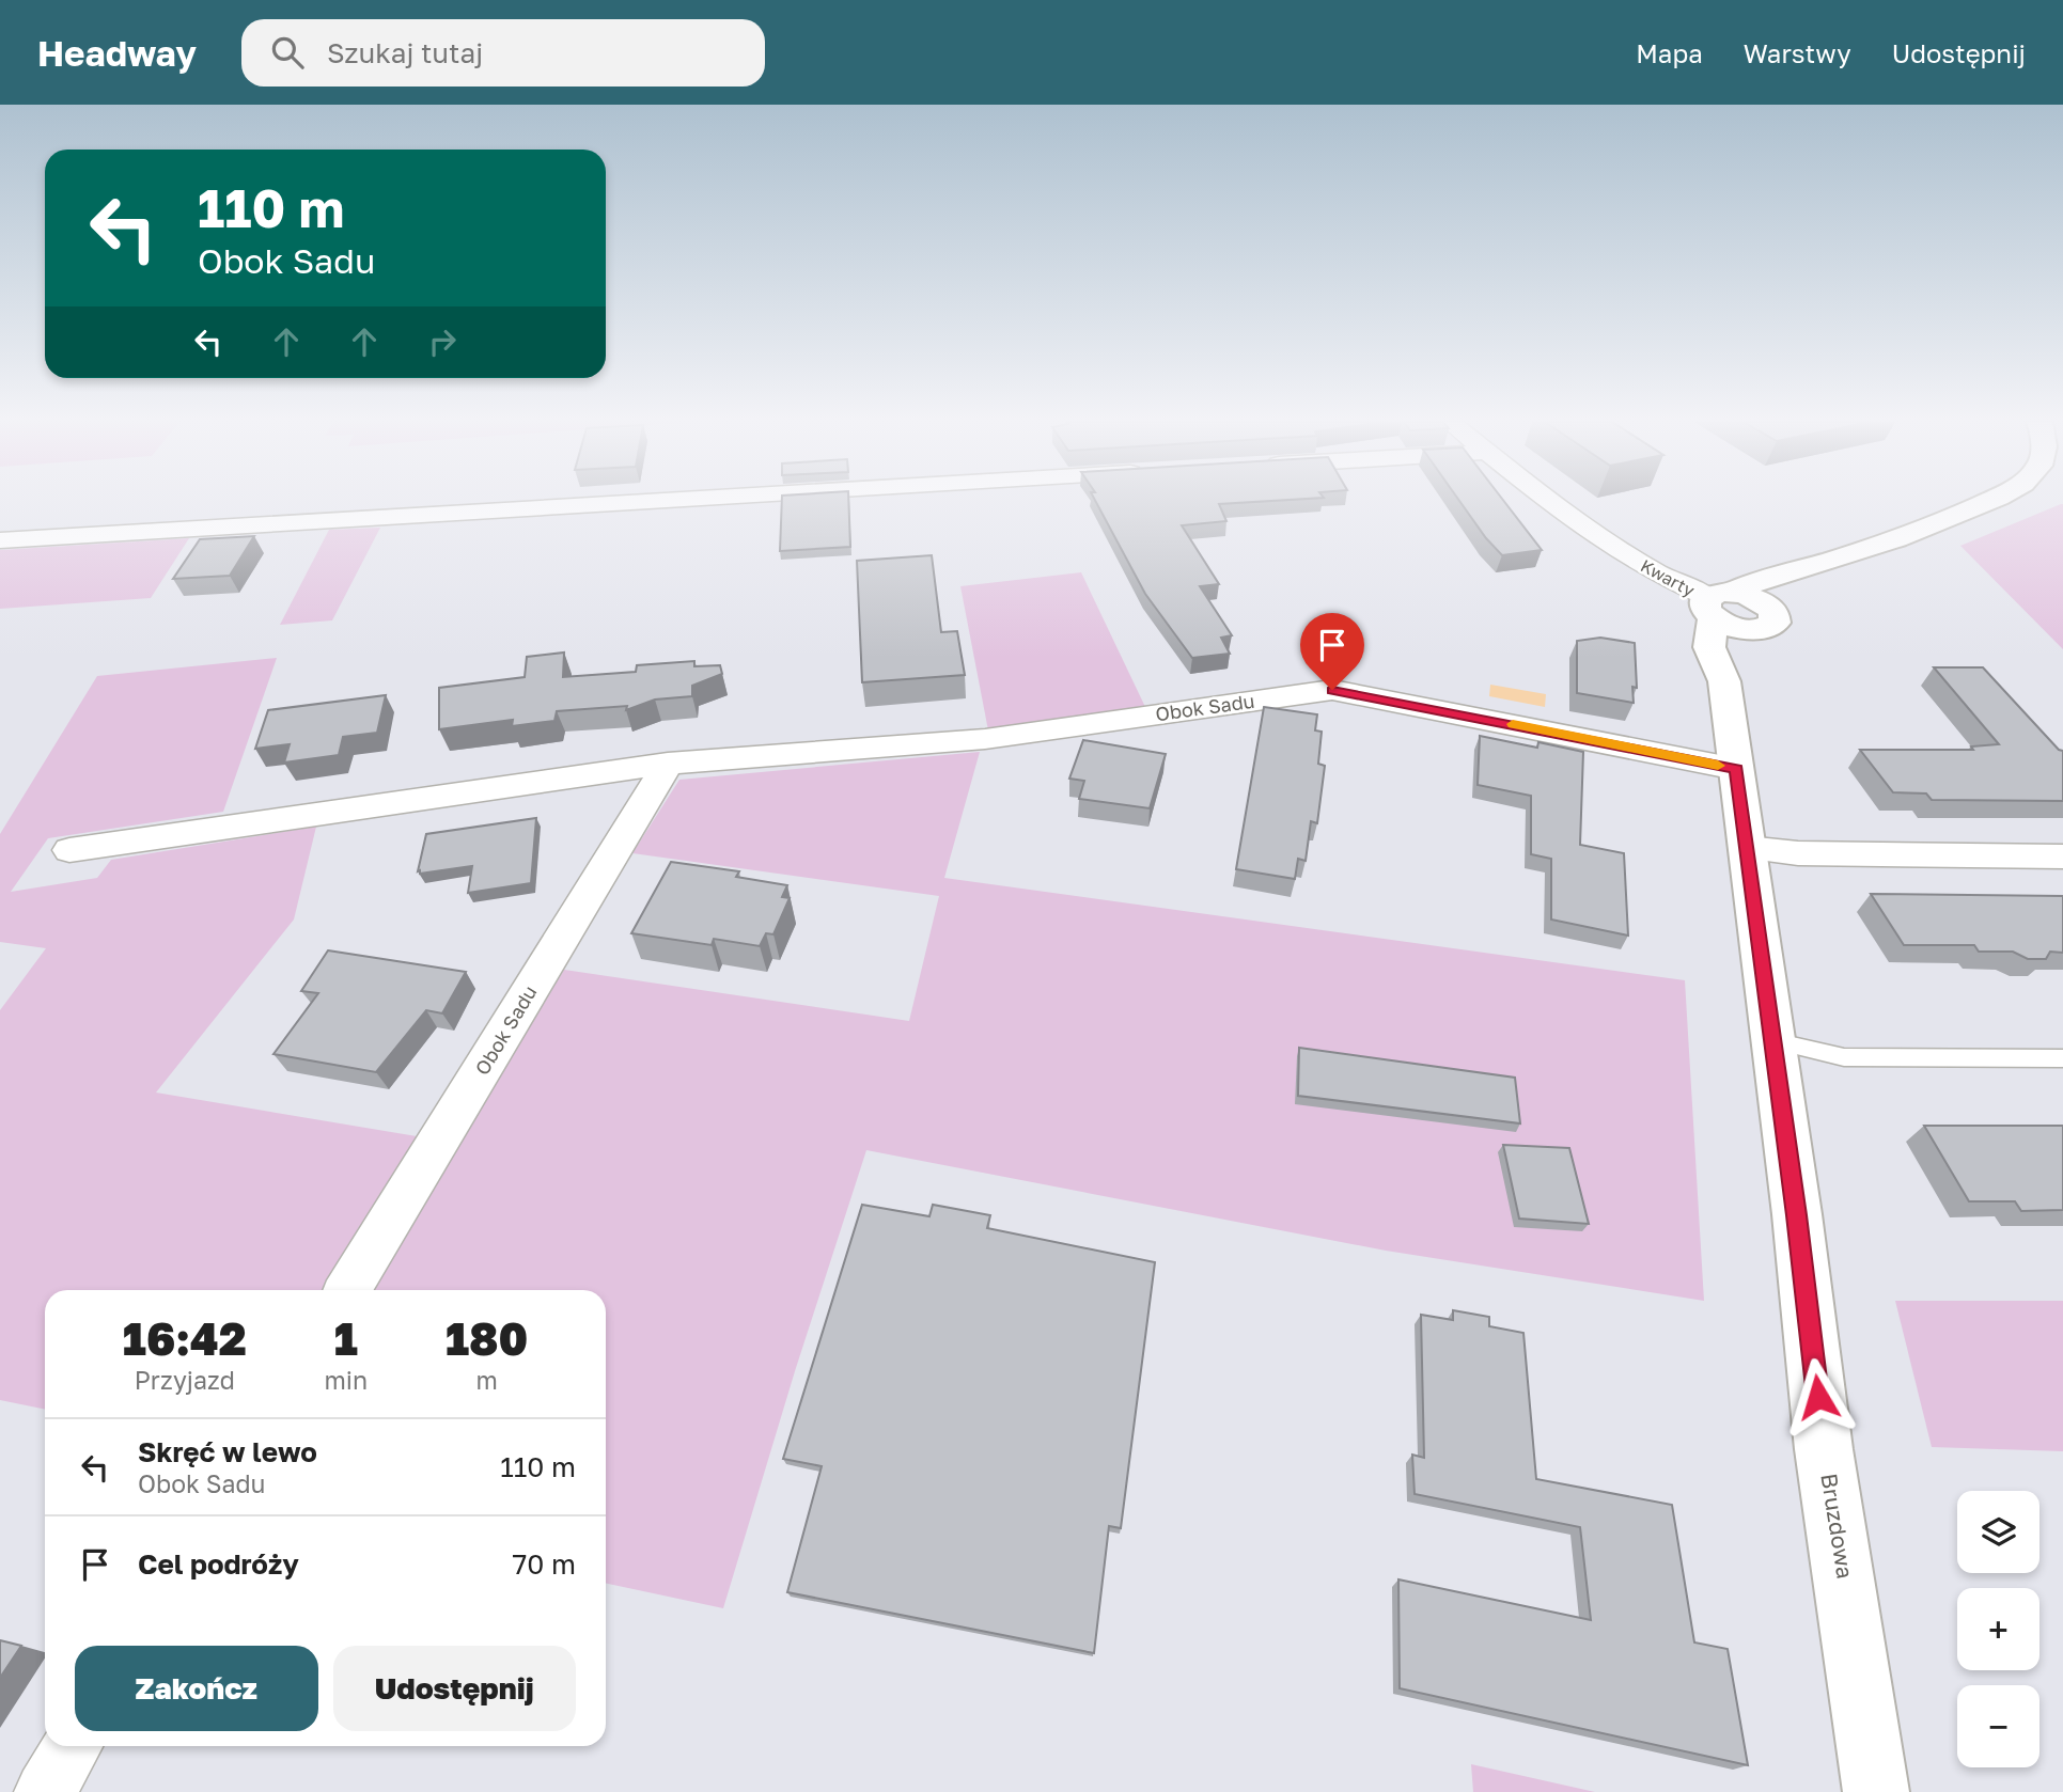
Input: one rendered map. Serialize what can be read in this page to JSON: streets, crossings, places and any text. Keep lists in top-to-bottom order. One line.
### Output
{"streets":{"street":["Kwarty","Obok Sadu","Bruzdowa"]},"crossings":[["Kwarty","Bruzdowa"],["Obok Sadu","Bruzdowa"]],"page":{"header":"Headway","search":"Szukaj tutaj","nav":["Mapa","Warstwy","Udostępnij"],"turn":["110 m","Obok Sadu"],"eta":["16:42","Przyjazd","1","min","180","m"],"list":[{"name":"Skręć w lewo","note":"Obok Sadu","value":"110 m"},{"name":"Cel podróży","value":"70 m"}],"map_buttons":["+","−"],"buttons":["Zakończ","Udostępnij"]}}
